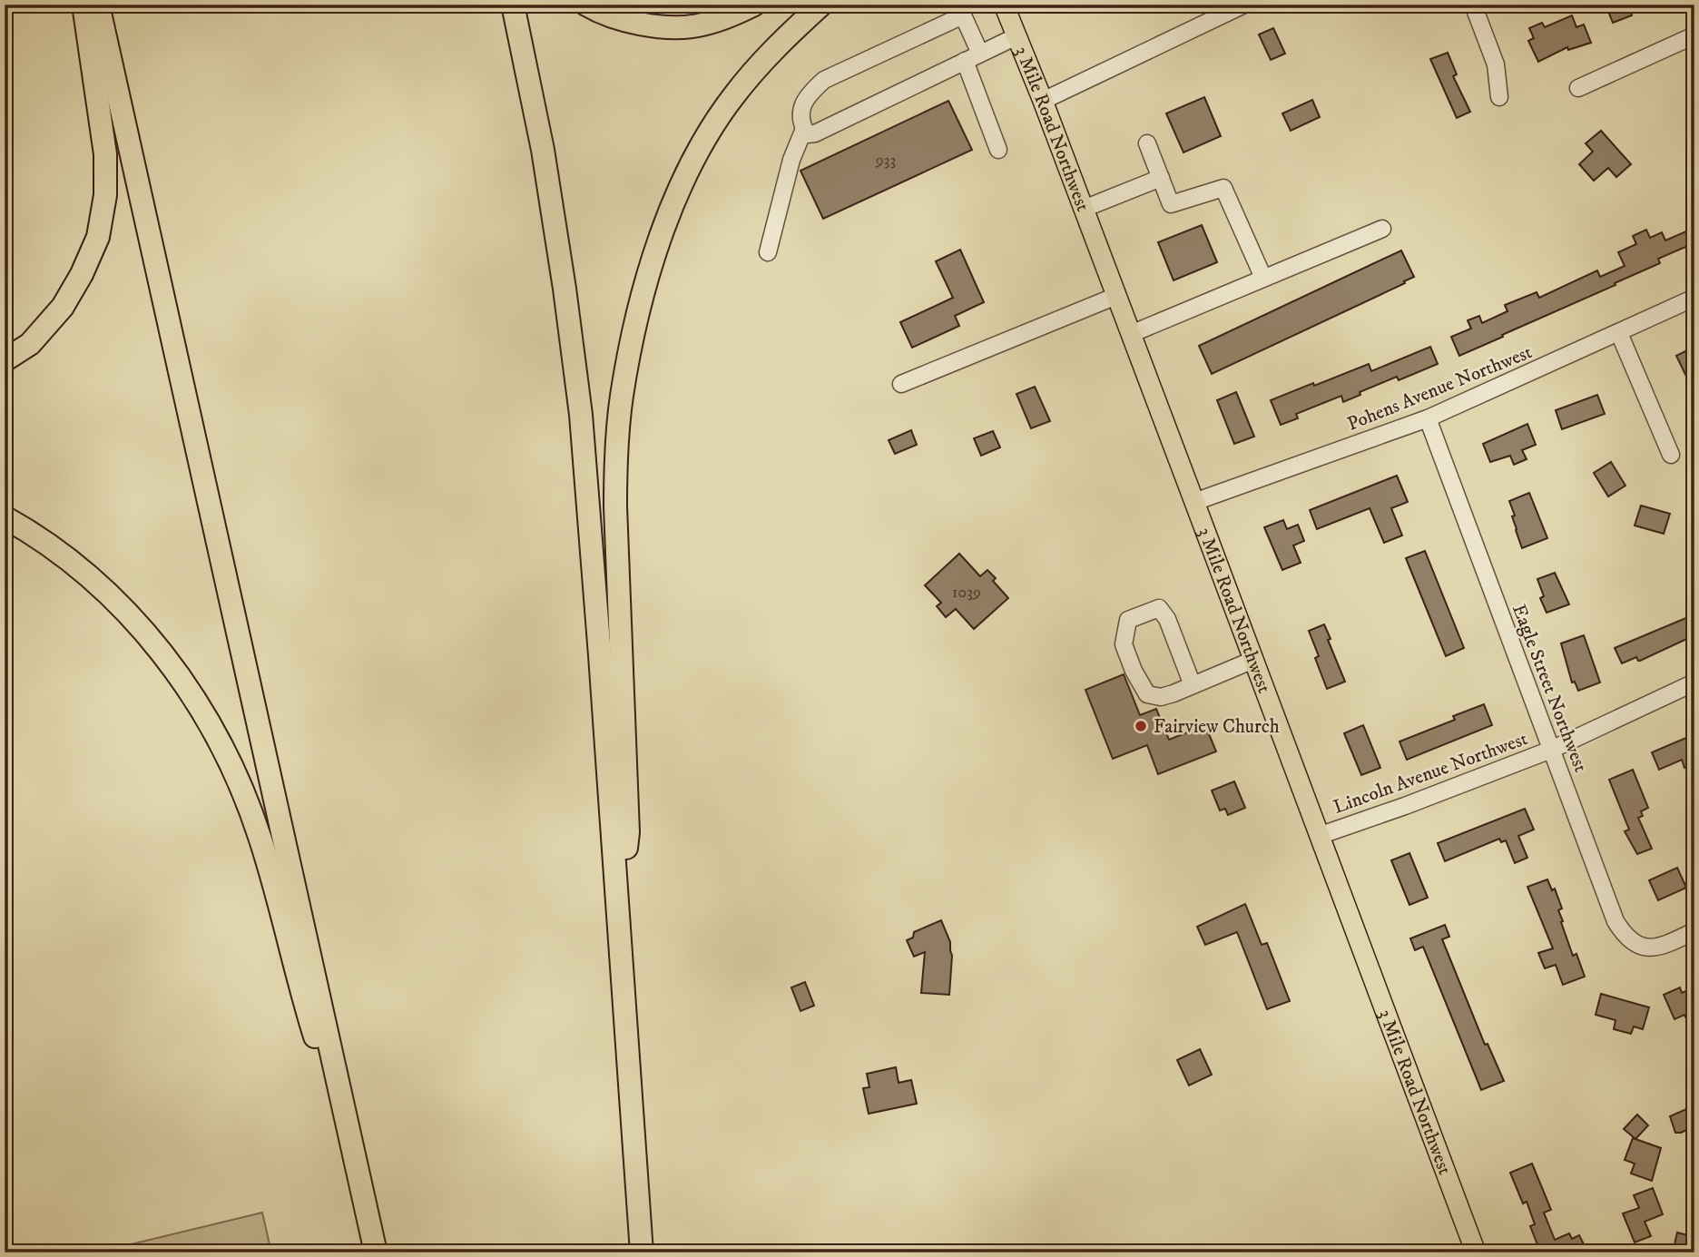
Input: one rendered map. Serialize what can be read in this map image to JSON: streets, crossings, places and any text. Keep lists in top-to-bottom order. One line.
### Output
{"streets":{"main road":["3 Mile Road Northwest"],"street":["Pohens Avenue Northwest","Eagle Street Northwest","Lincoln Avenue Northwest"]},"crossings":[["3 Mile Road Northwest","Pohens Avenue Northwest"],["3 Mile Road Northwest","Lincoln Avenue Northwest"],["Pohens Avenue Northwest","Eagle Street Northwest"],["Eagle Street Northwest","Lincoln Avenue Northwest"]],"places":["Fairview Church"],"house_numbers":["933","1039"]}
